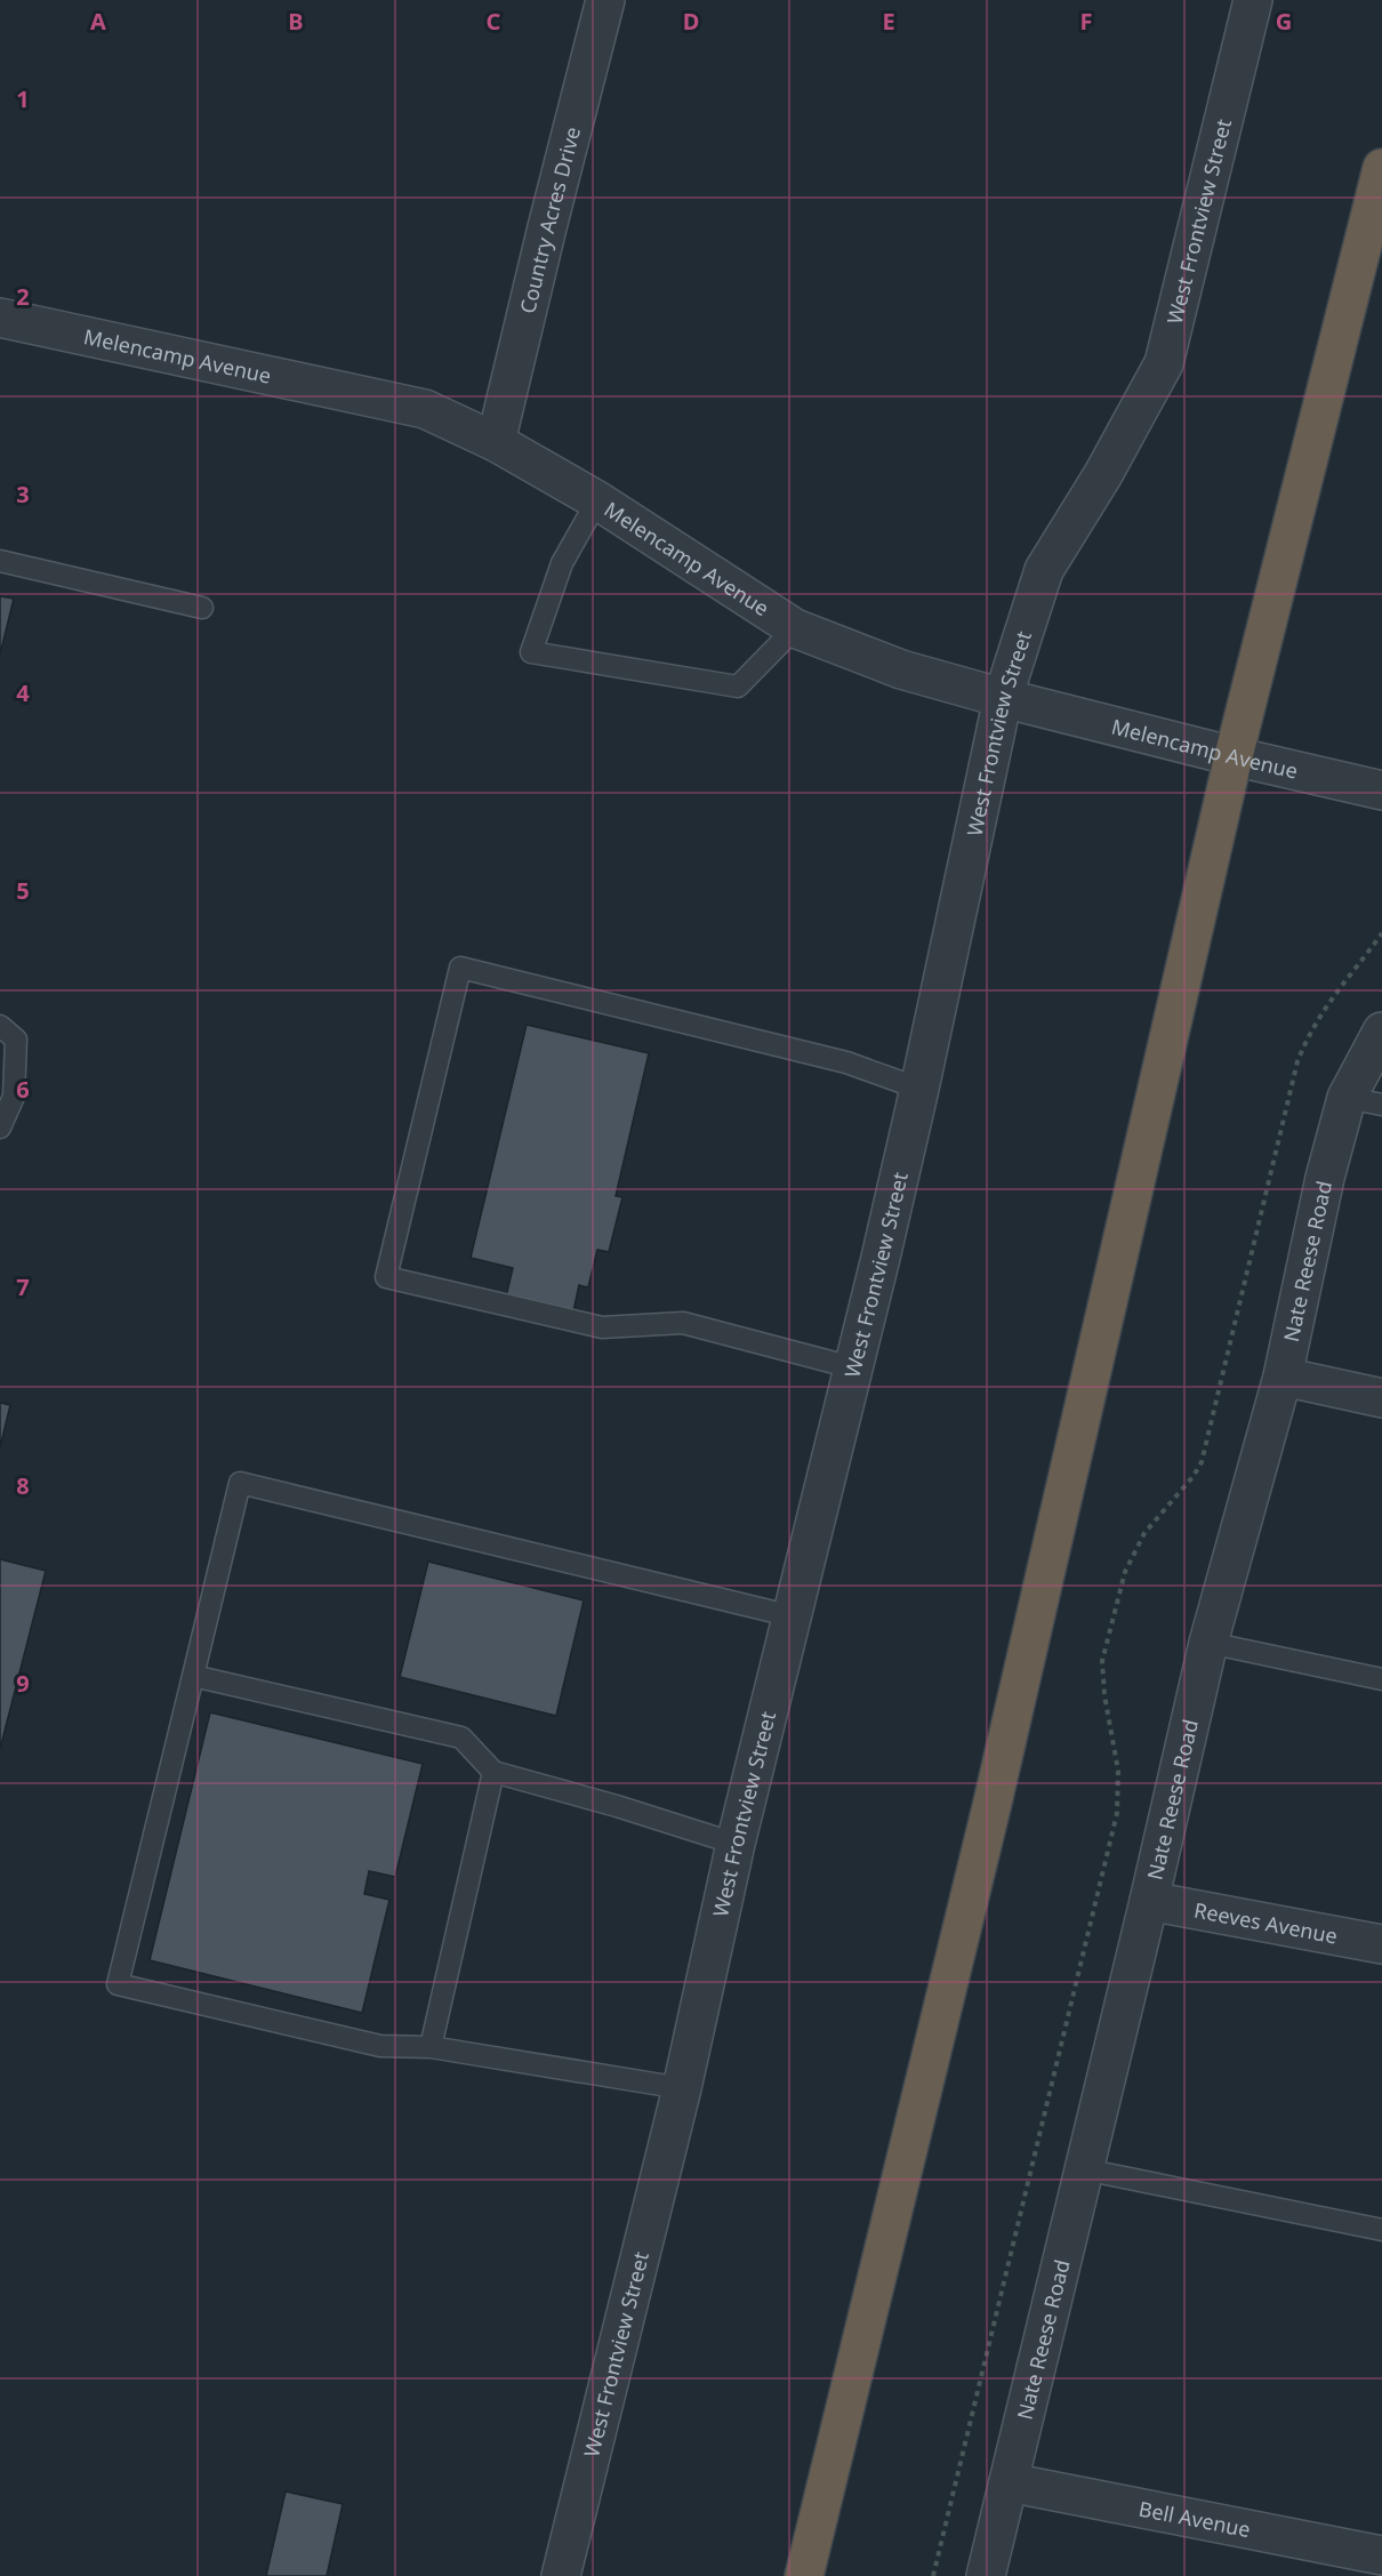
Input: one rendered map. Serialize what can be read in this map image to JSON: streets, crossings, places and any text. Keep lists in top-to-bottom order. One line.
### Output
{"streets":{"street":["Country Acres Drive","West Frontview Street","Melencamp Avenue","Nate Reese Road","Reeves Avenue","Bell Avenue"]},"crossings":[["Country Acres Drive","Melencamp Avenue"],["West Frontview Street","Melencamp Avenue"],["Nate Reese Road","Reeves Avenue"],["Nate Reese Road","Bell Avenue"]],"grid":{"columns":["A","B","C","D","E","F","G"],"rows":["1","2","3","4","5","6","7","8","9"]}}
